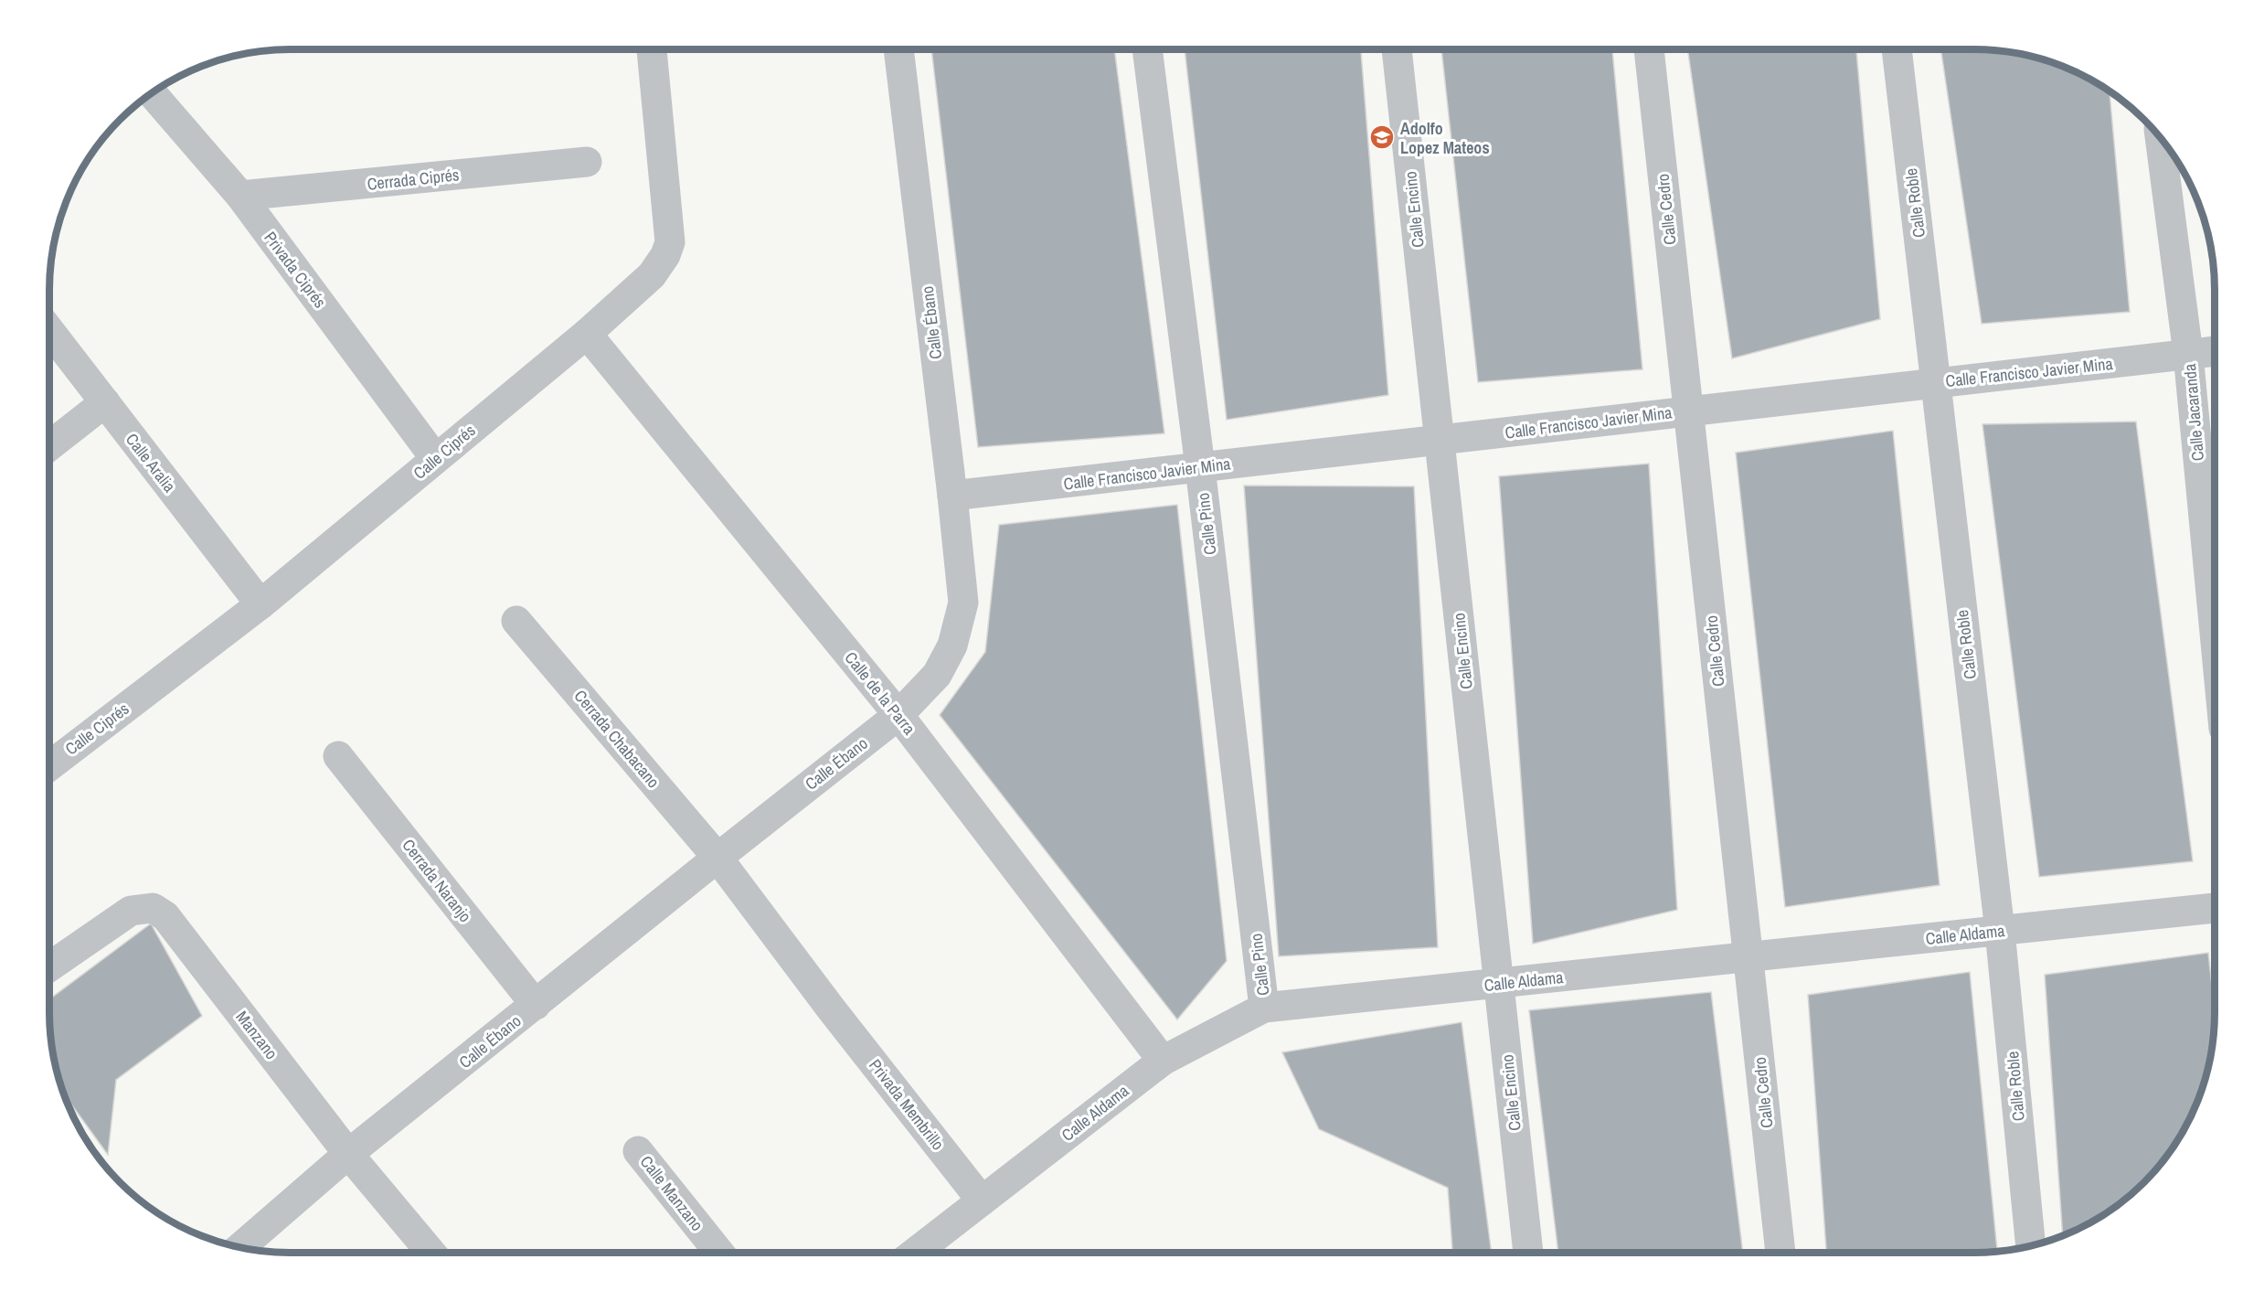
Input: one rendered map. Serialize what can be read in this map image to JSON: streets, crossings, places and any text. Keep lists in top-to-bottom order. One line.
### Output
{"streets":{"street":["Cerrada Ciprés","Calle Roble","Calle Encino","Calle Cedro","Privada Ciprés","Calle Ébano","Calle Francisco Javier Mina","Calle Jacaranda","Calle Ciprés","Calle Aralia","Calle Pino","Calle de la Parra","Cerrada Chabacano","Cerrada Naranjo","Calle Aldama","Manzano","Privada Membrillo","Calle Manzano"]},"crossings":[["Cerrada Ciprés","Privada Ciprés"],["Calle Roble","Calle Francisco Javier Mina"],["Calle Roble","Calle Aldama"],["Calle Encino","Calle Francisco Javier Mina"],["Calle Encino","Calle Aldama"],["Calle Cedro","Calle Francisco Javier Mina"],["Calle Cedro","Calle Aldama"],["Privada Ciprés","Calle Ciprés"],["Calle Ébano","Calle Francisco Javier Mina"],["Calle Ébano","Calle de la Parra"],["Calle Ébano","Cerrada Chabacano"],["Calle Ébano","Cerrada Naranjo"],["Calle Ébano","Manzano"],["Calle Francisco Javier Mina","Calle Jacaranda"],["Calle Francisco Javier Mina","Calle Pino"],["Calle Ciprés","Calle Aralia"],["Calle Ciprés","Calle de la Parra"],["Calle Pino","Calle Aldama"],["Calle de la Parra","Calle Aldama"],["Cerrada Chabacano","Privada Membrillo"],["Calle Aldama","Privada Membrillo"]],"places":{"school or university":["Adolfo Lopez Mateos"]}}
